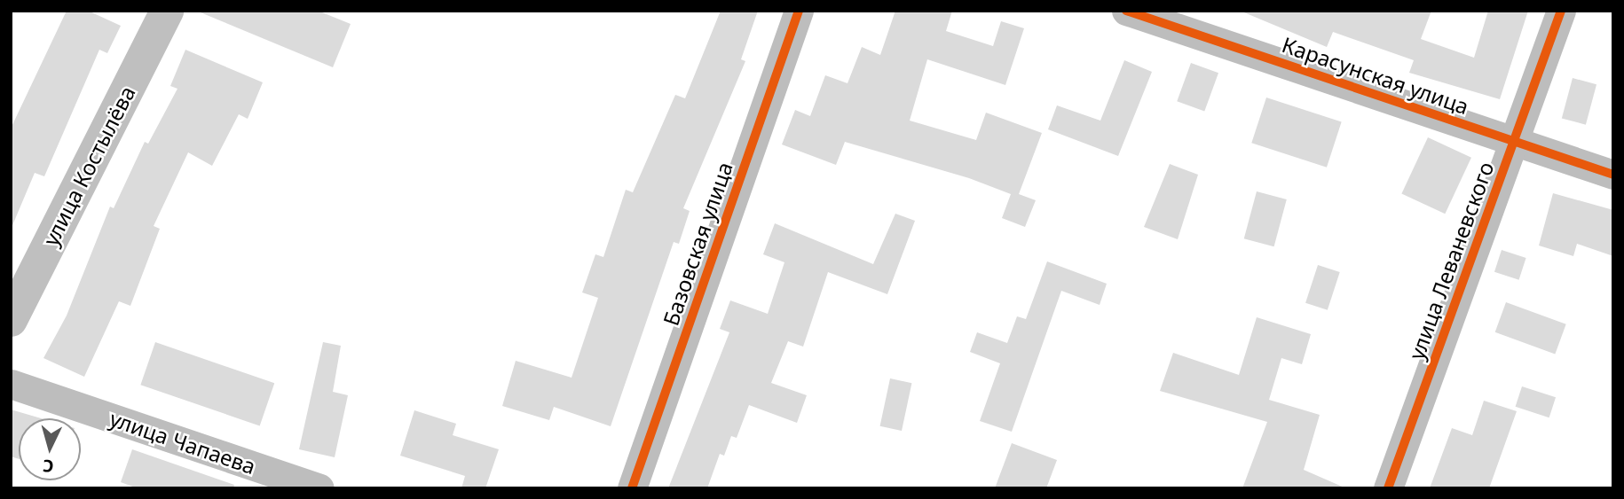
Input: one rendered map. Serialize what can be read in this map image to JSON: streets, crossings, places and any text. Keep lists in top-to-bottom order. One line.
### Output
{"streets":{"main road":["улица Костылёва"],"street":["Карасунская улица","Базовская улица","улица Леваневского","улица Чапаева"]},"crossings":[["Карасунская улица","улица Леваневского"]],"north":"bottom"}
